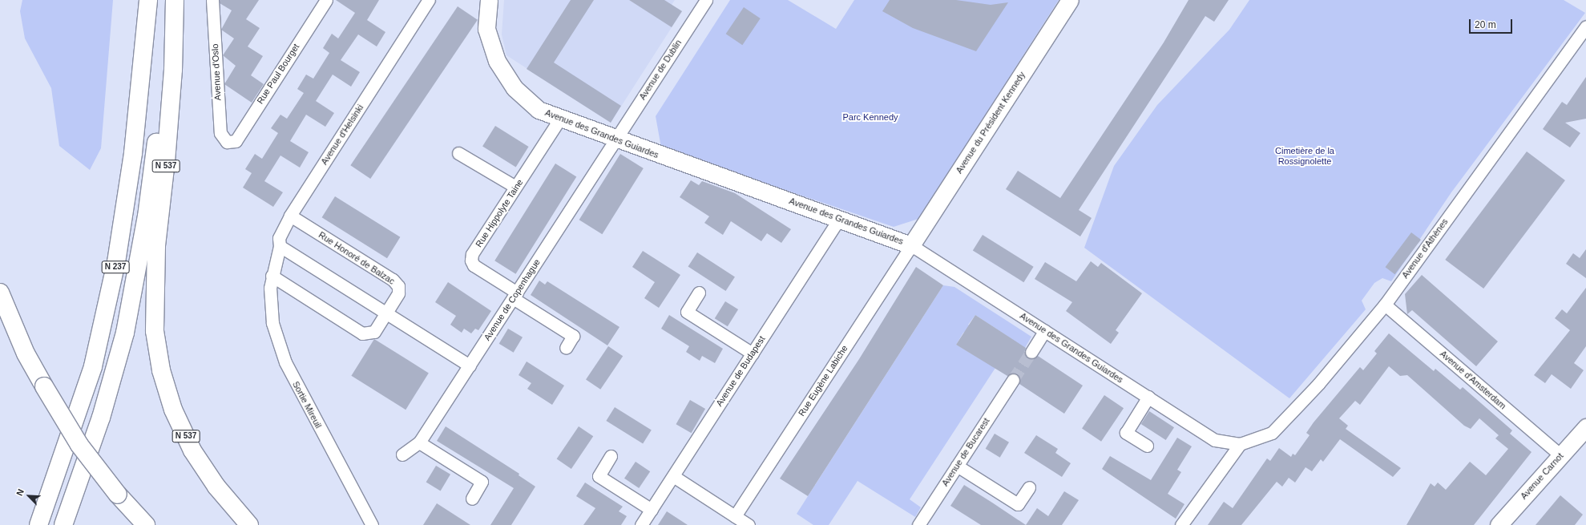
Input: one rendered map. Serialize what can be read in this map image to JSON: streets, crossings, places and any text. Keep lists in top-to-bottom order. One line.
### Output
{"streets":{"highway":["N 537","N 237"],"street":["Avenue de Dublin","Avenue d'Oslo","Rue Paul Bourget","Avenue du Président Kennedy","Avenue des Grandes Guiardes","Avenue d'Helsinki","Rue Hippolyte Taine","Avenue d'Athènes","Rue Honoré de Balzac","Avenue de Copenhague","Avenue de Budapest","Avenue d'Amsterdam","Rue Eugène Labiche","Sortie Mireuil","Avenue de Bucarest","Avenue Carnot"]},"crossings":[["Avenue de Dublin","Avenue des Grandes Guiardes"],["Avenue de Dublin","Avenue de Copenhague"],["Avenue d'Oslo","Rue Paul Bourget"],["Avenue du Président Kennedy","Avenue des Grandes Guiardes"],["Avenue du Président Kennedy","Rue Eugène Labiche"],["Avenue des Grandes Guiardes","Rue Hippolyte Taine"],["Avenue des Grandes Guiardes","Avenue d'Athènes"],["Avenue des Grandes Guiardes","Avenue de Copenhague"],["Avenue des Grandes Guiardes","Avenue de Budapest"],["Avenue des Grandes Guiardes","Rue Eugène Labiche"],["Avenue d'Helsinki","Rue Honoré de Balzac"],["Avenue d'Helsinki","Sortie Mireuil"],["N 537","N 237"],["Rue Hippolyte Taine","Avenue de Copenhague"],["Avenue d'Athènes","Avenue d'Amsterdam"],["Rue Honoré de Balzac","Sortie Mireuil"],["Avenue d'Amsterdam","Avenue Carnot"]],"parks":["Parc Kennedy","Cimetière de la Rossignolette"],"scale_bar":"20 m","north":"top left"}
